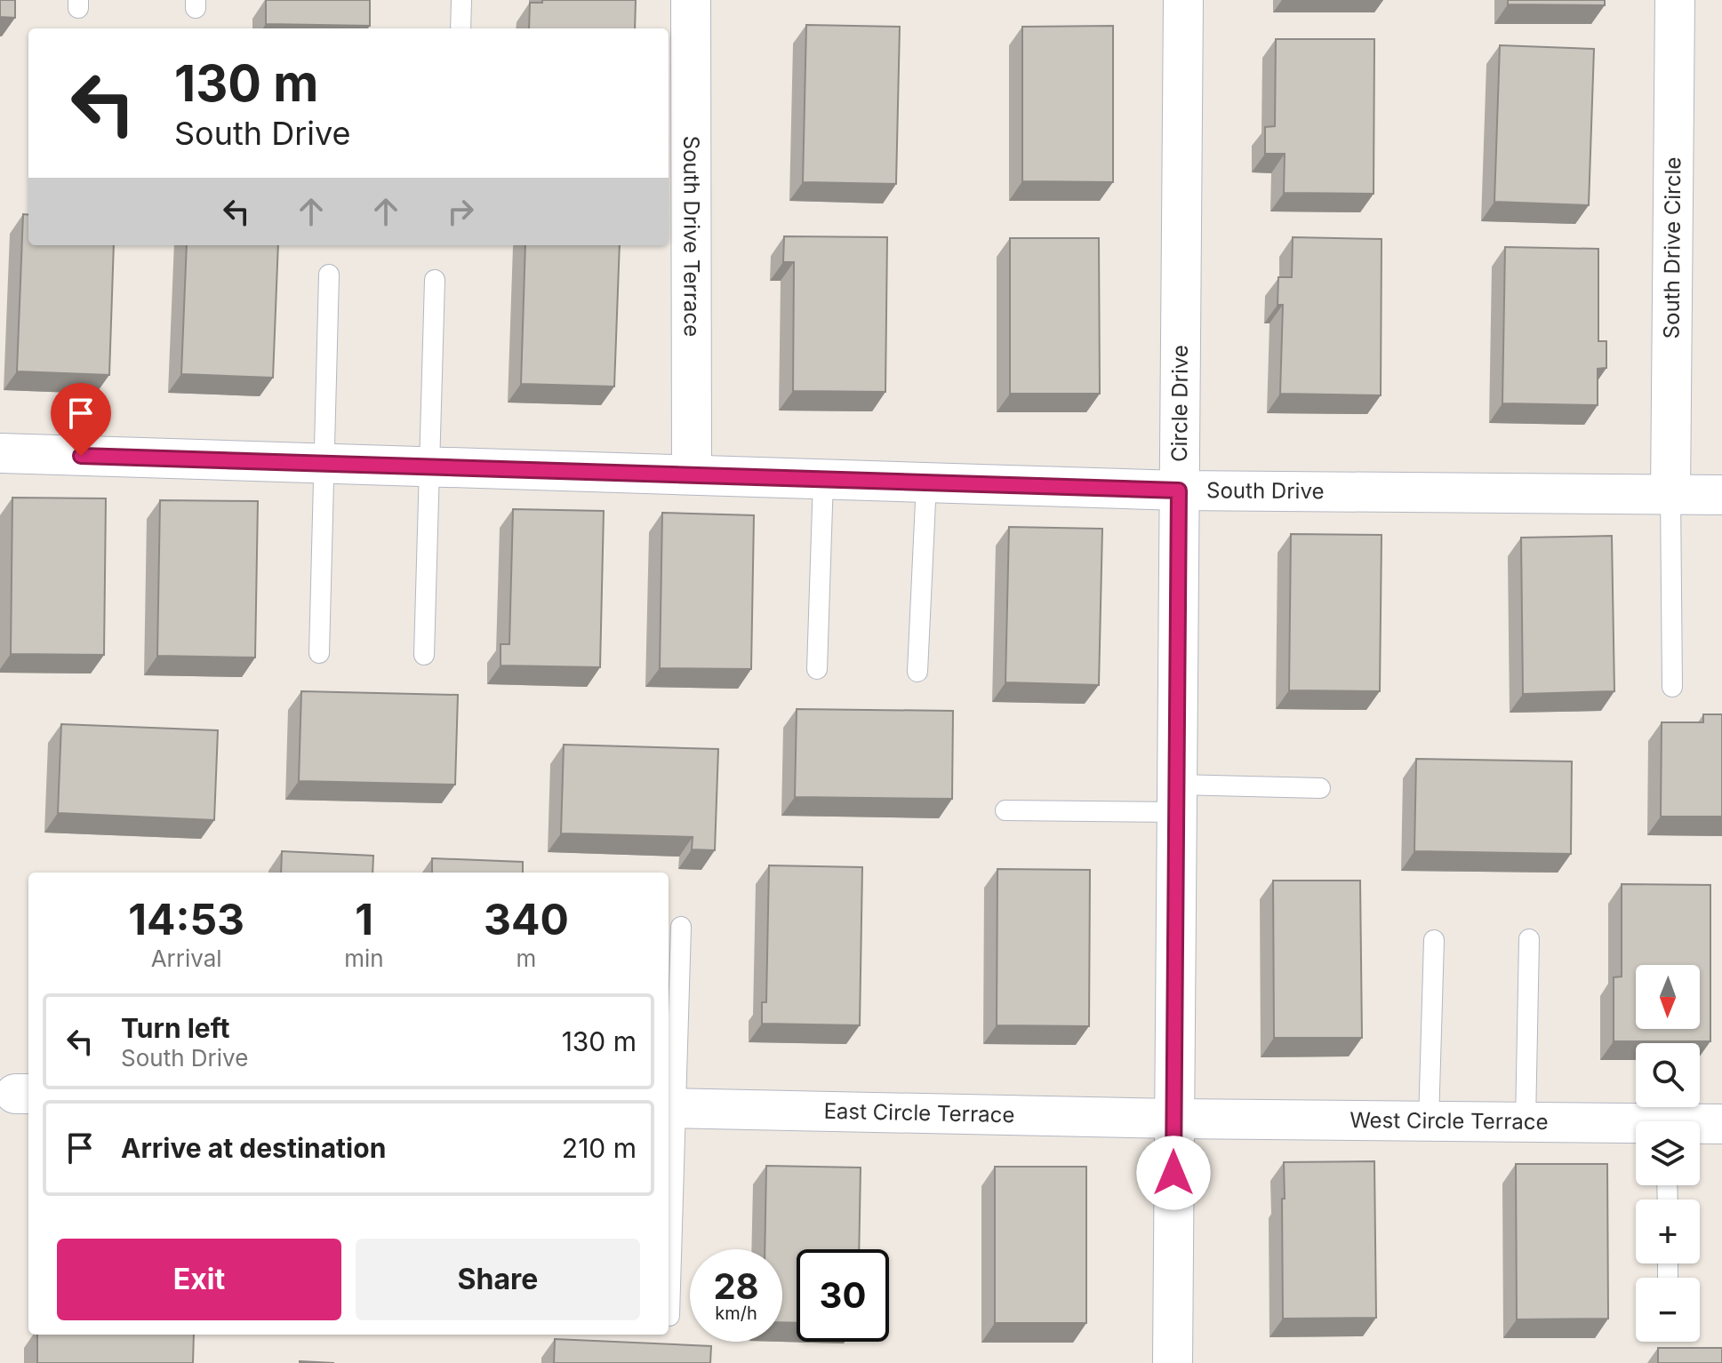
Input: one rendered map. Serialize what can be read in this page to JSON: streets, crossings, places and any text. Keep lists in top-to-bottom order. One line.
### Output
{"streets":{"street":["South Drive Terrace","South Drive Circle","Circle Drive","South Drive","East Circle Terrace","West Circle Terrace"]},"crossings":[["South Drive Terrace","South Drive"],["South Drive Circle","South Drive"],["Circle Drive","South Drive"],["Circle Drive","East Circle Terrace"],["Circle Drive","West Circle Terrace"],["East Circle Terrace","West Circle Terrace"]],"north":"bottom","page":{"turn":["130 m","South Drive"],"eta":["14:53","Arrival","1","min","340","m"],"map_buttons":["+","−"],"list":[{"name":"Turn left","note":"South Drive","value":"130 m"},{"name":"Arrive at destination","value":"210 m"}],"buttons":["Exit","Share"],"speed":"28 km/h","limit":"30"}}
